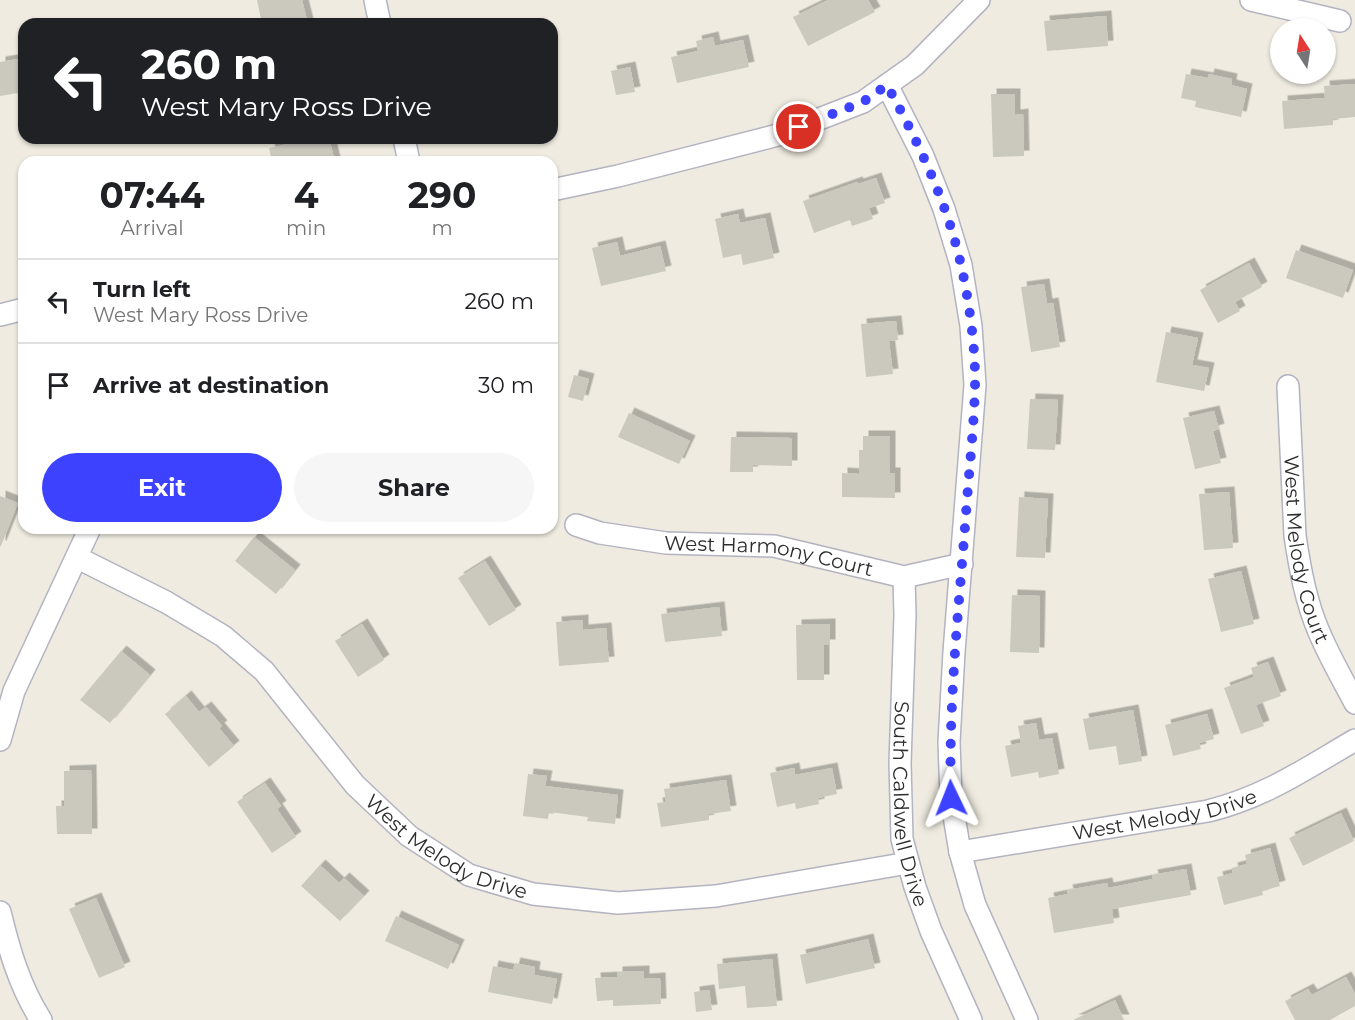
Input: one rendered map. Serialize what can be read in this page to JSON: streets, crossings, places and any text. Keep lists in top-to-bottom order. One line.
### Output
{"streets":{"street":["West Melody Court","West Harmony Court","South Caldwell Drive","West Melody Drive"]},"crossings":[["West Harmony Court","South Caldwell Drive"],["South Caldwell Drive","West Melody Drive"]],"north":"top","page":{"turn":["260 m","West Mary Ross Drive"],"eta":["07:44","Arrival","4","min","290","m"],"list":[{"name":"Turn left","note":"West Mary Ross Drive","value":"260 m"},{"name":"Arrive at destination","value":"30 m"}],"buttons":["Exit","Share"]}}
